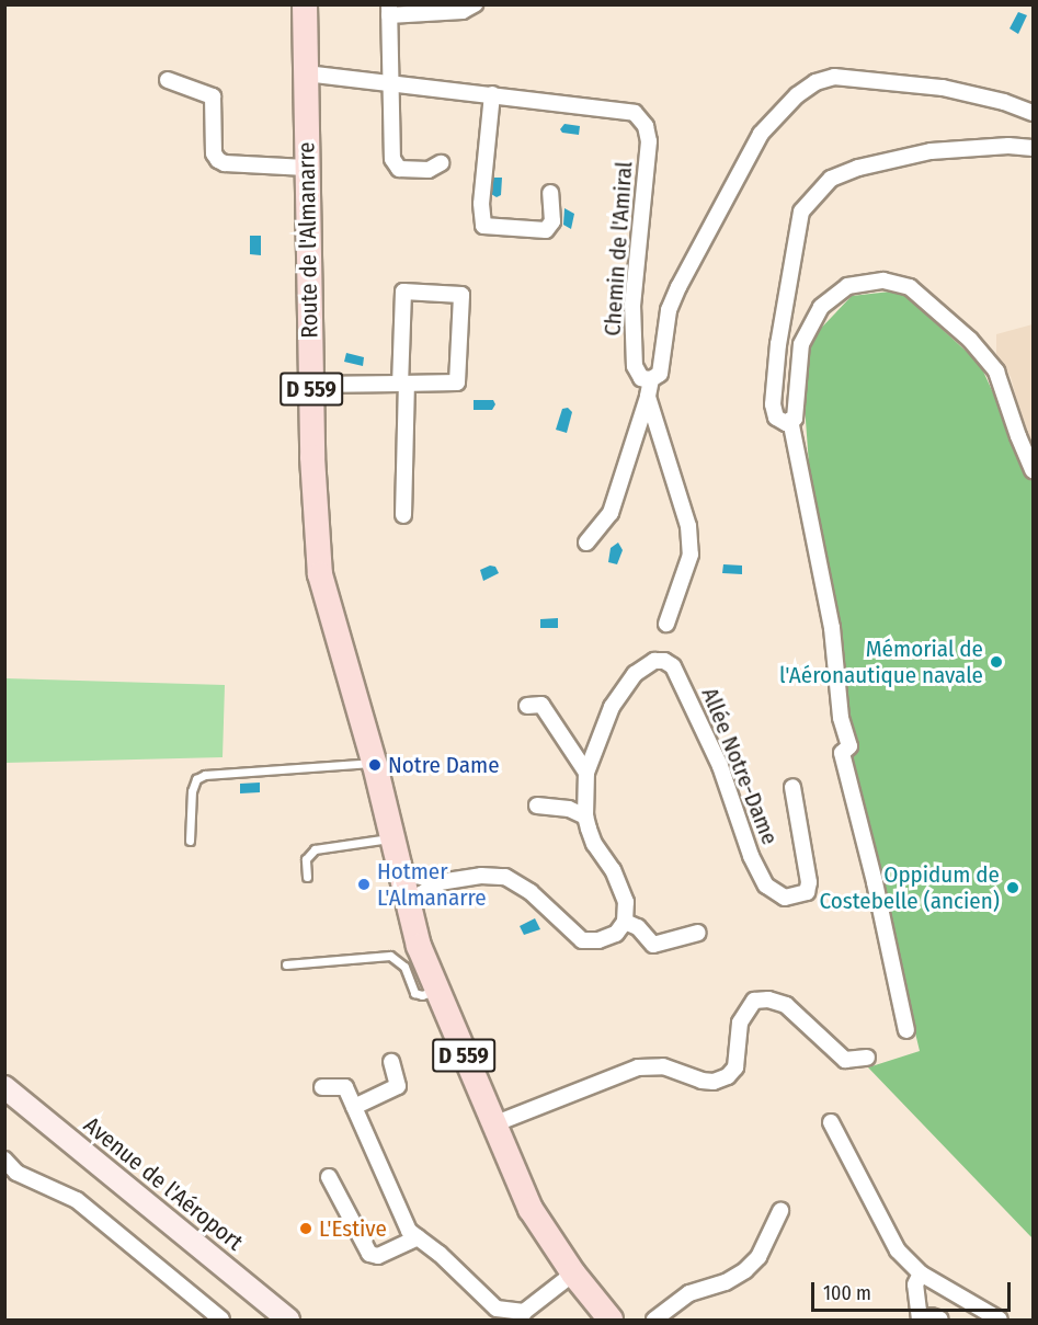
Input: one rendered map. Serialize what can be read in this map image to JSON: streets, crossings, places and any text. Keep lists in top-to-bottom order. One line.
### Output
{"streets":{"main road":["Route de l'Almanarre","D 559","Avenue de l'Aéroport"],"street":["Chemin de l'Amiral","Allée Notre-Dame"]},"crossings":[["Route de l'Almanarre","Chemin de l'Amiral"]],"places":["Mémorial de l'Aéronautique navale","Notre Dame","Hotmer L'Almanarre","Oppidum de Costebelle (ancien)","L'Estive"],"scale_bar":"100 m"}
